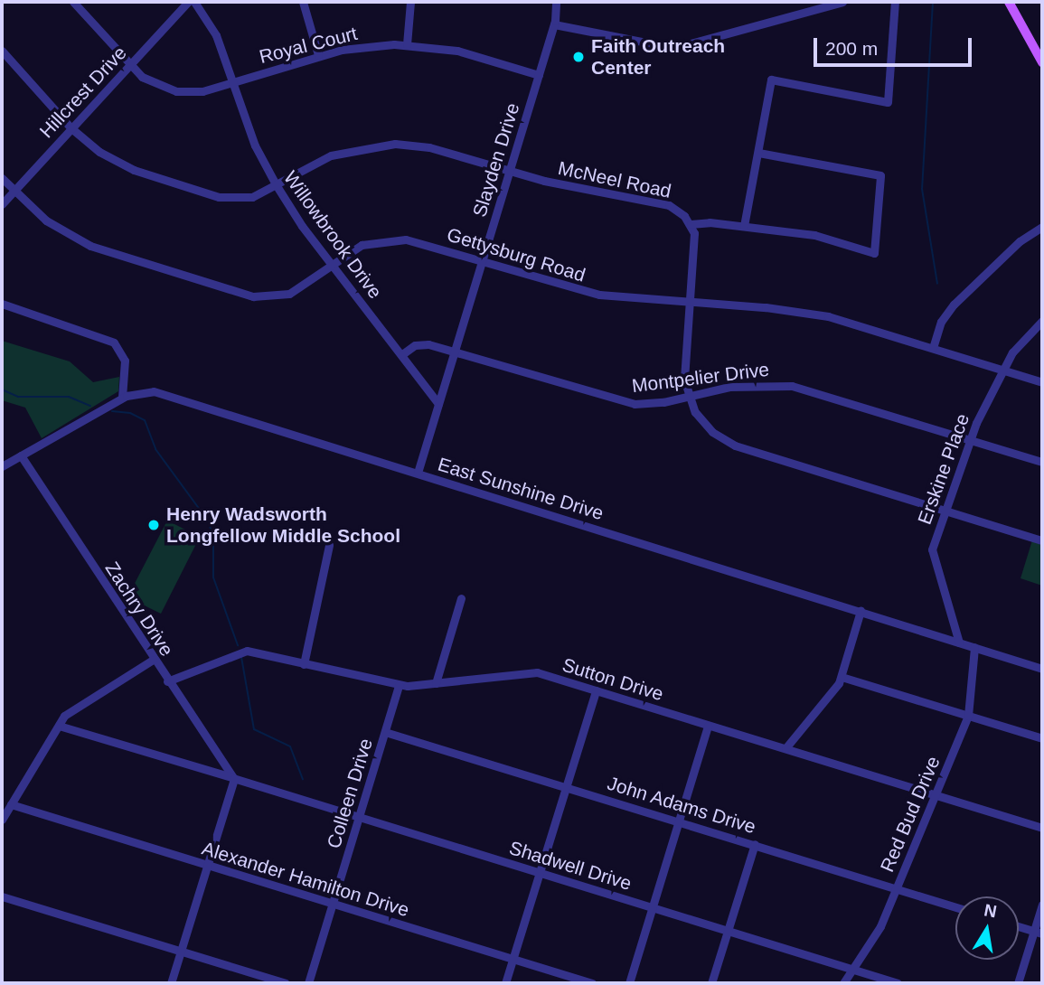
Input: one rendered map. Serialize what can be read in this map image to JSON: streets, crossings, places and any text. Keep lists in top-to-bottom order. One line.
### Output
{"streets":{"street":["Royal Court","Hillcrest Drive","Slayden Drive","McNeel Road","Willowbrook Drive","Gettysburg Road","Montpelier Drive","Erskine Place","East Sunshine Drive","Zachry Drive","Sutton Drive","Colleen Drive","John Adams Drive","Red Bud Drive","Shadwell Drive","Alexander Hamilton Drive"]},"crossings":[["Royal Court","Hillcrest Drive"],["Royal Court","Slayden Drive"],["Royal Court","Willowbrook Drive"],["Hillcrest Drive","McNeel Road"],["Hillcrest Drive","Gettysburg Road"],["Slayden Drive","McNeel Road"],["Slayden Drive","Willowbrook Drive"],["Slayden Drive","Gettysburg Road"],["Slayden Drive","Montpelier Drive"],["Slayden Drive","East Sunshine Drive"],["McNeel Road","Willowbrook Drive"],["Willowbrook Drive","Gettysburg Road"],["Willowbrook Drive","Montpelier Drive"],["Gettysburg Road","Erskine Place"],["Montpelier Drive","Erskine Place"],["Erskine Place","East Sunshine Drive"],["East Sunshine Drive","Zachry Drive"],["East Sunshine Drive","Red Bud Drive"],["Zachry Drive","Sutton Drive"],["Zachry Drive","Shadwell Drive"],["Sutton Drive","Colleen Drive"],["Sutton Drive","Red Bud Drive"],["Colleen Drive","John Adams Drive"],["Colleen Drive","Shadwell Drive"],["Colleen Drive","Alexander Hamilton Drive"],["John Adams Drive","Red Bud Drive"],["Red Bud Drive","Shadwell Drive"]],"places":["Faith Outreach Center","Henry Wadsworth Longfellow Middle School"],"scale_bar":"200 m","north":"top"}
